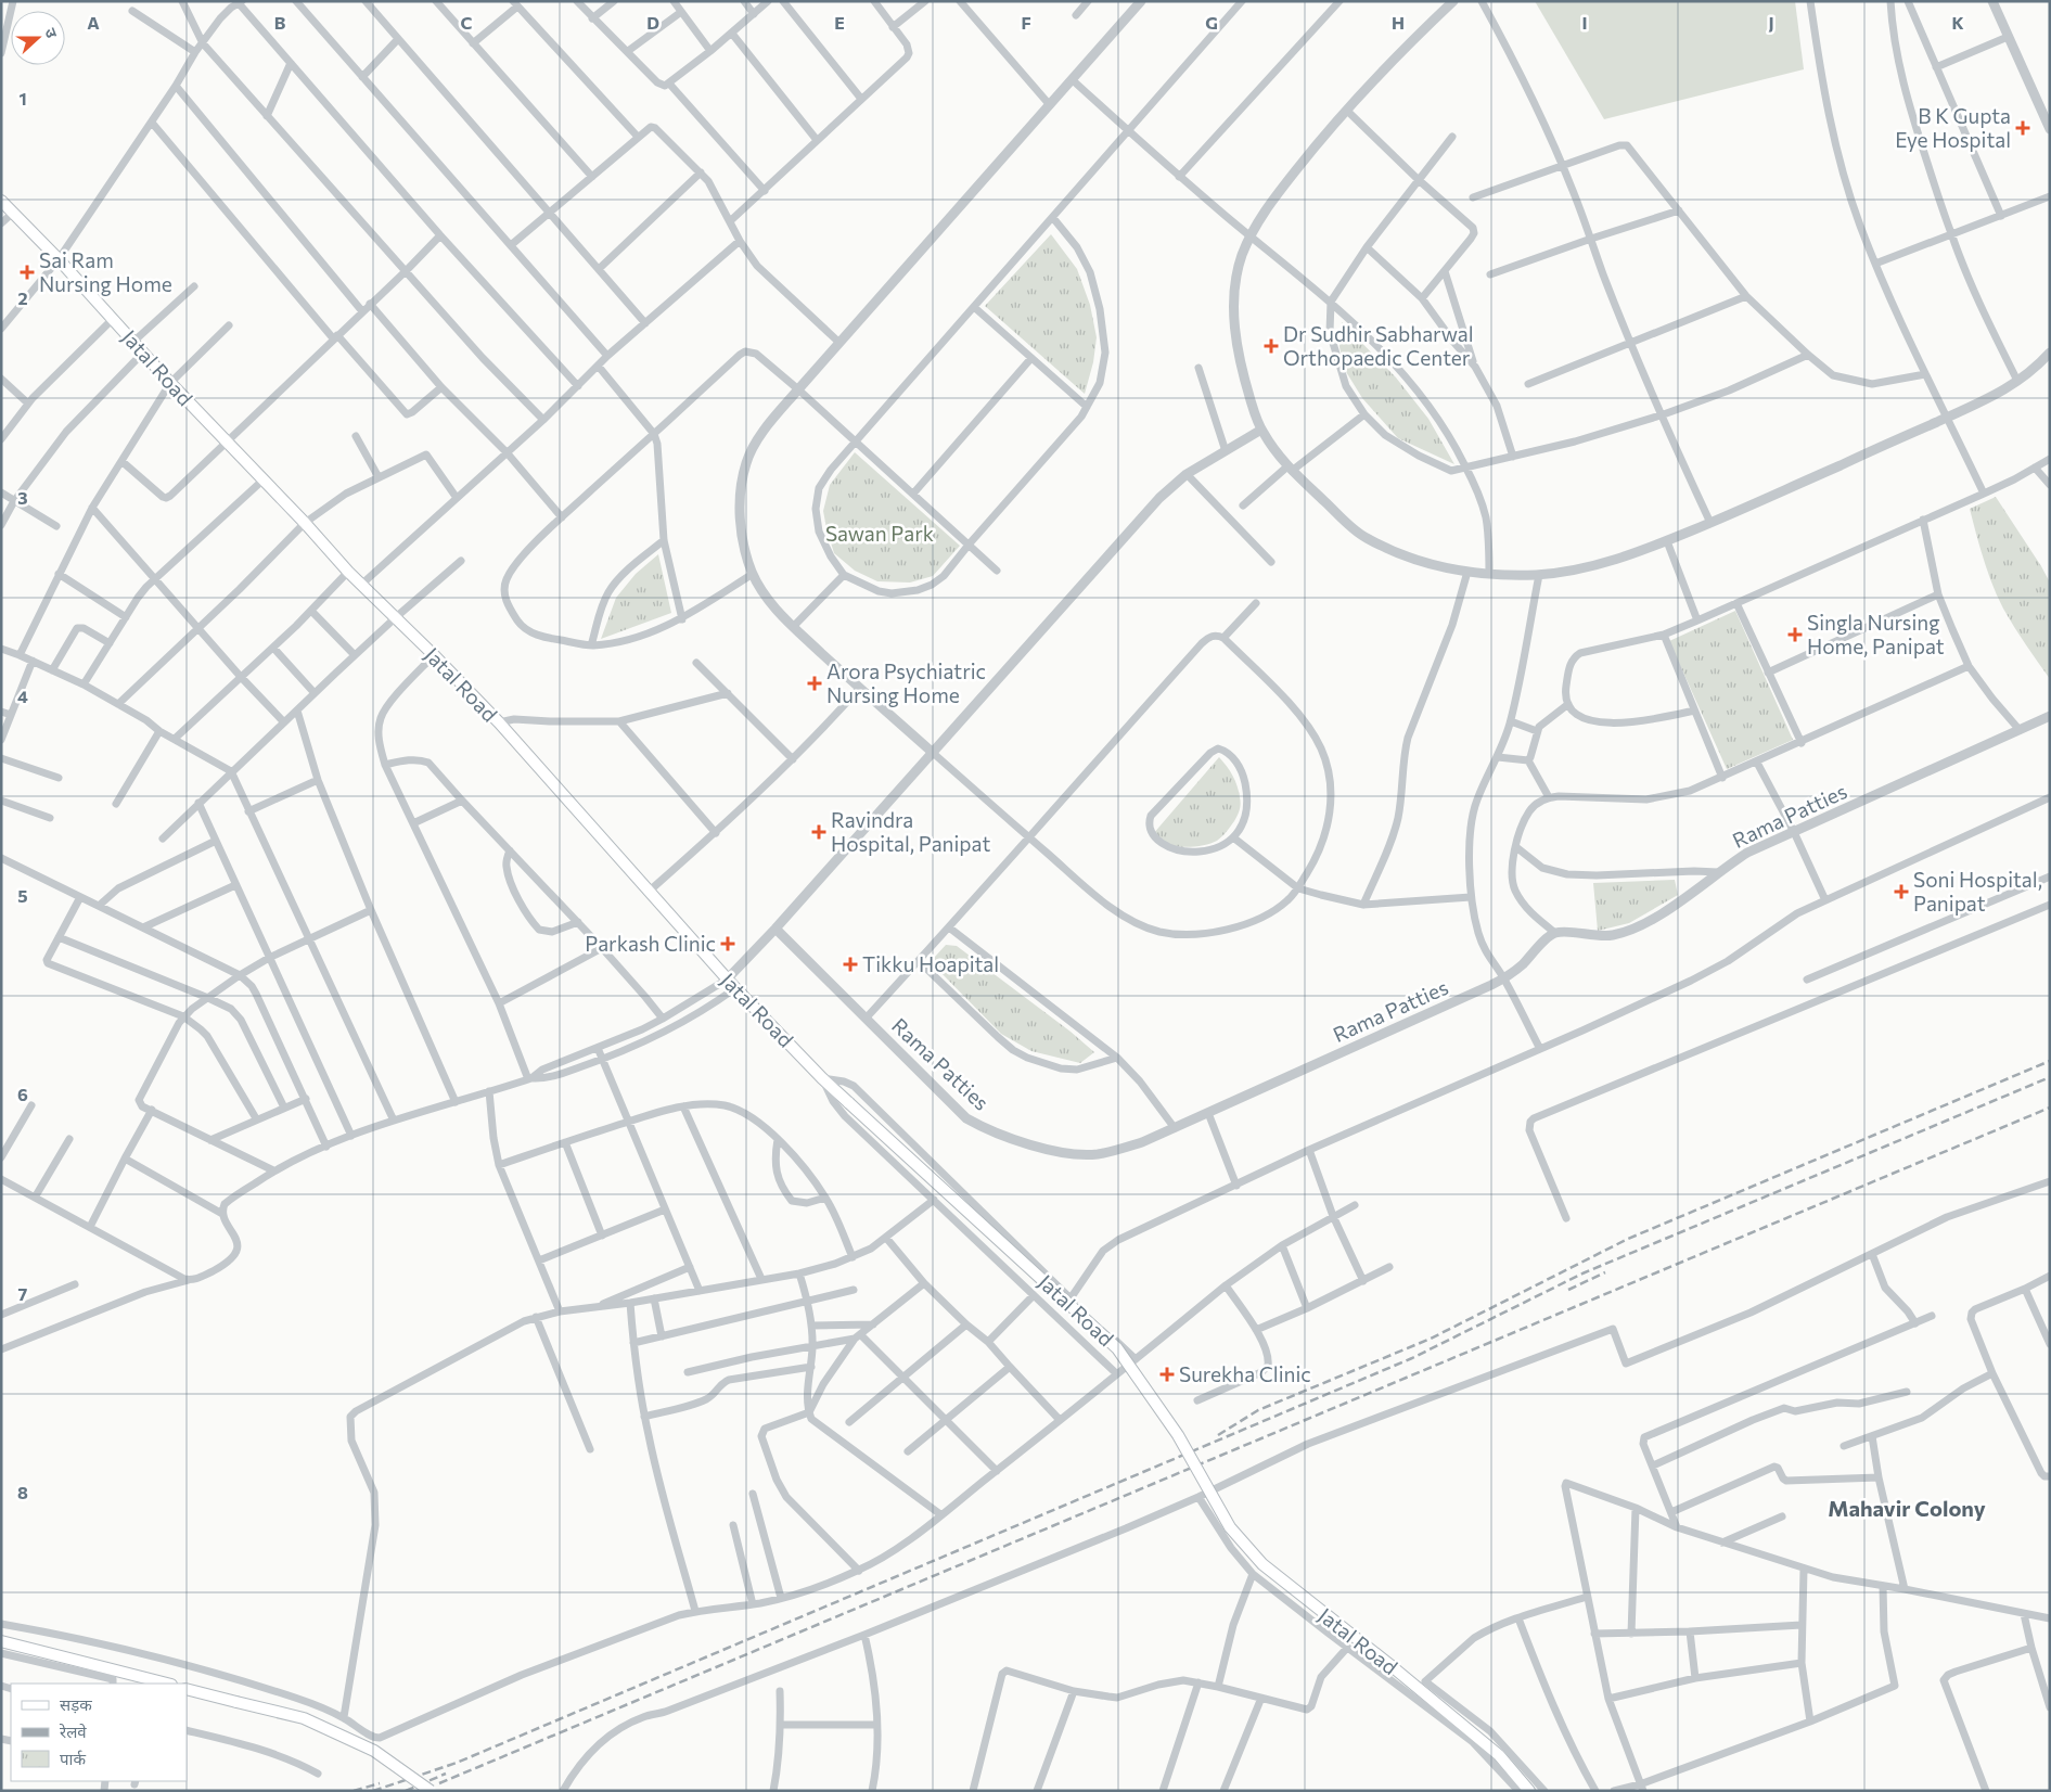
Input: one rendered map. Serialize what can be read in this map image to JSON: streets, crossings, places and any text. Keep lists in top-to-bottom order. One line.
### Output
{"streets":{"main road":["Jatal Road"],"street":["Rama Patties"]},"districts":["Mahavir Colony"],"parks":["Sawan Park"],"places":{"health":["B K Gupta Eye Hospital","Sai Ram Nursing Home","Dr Sudhir Sabharwal Orthopaedic Center","Singla Nursing Home, Panipat","Arora Psychiatric Nursing Home","Ravindra Hospital, Panipat","Soni Hospital, Panipat","Parkash Clinic","Tikku Hoapital","Surekha Clinic"]},"legend":["सड़क","रेलवे","पार्क"],"north":"right","grid":{"columns":["A","B","C","D","E","F","G","H","I","J","K"],"rows":["1","2","3","4","5","6","7","8"]}}
